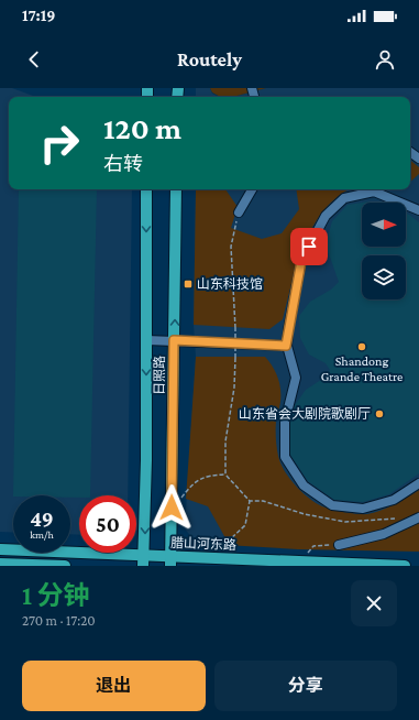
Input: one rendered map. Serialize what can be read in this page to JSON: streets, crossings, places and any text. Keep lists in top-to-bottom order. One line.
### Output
{"streets":{"main road":["日照路","腊山河东路"]},"crossings":[["日照路","腊山河东路"]],"places":{"transit":["山东科技馆"],"other":["Shandong Grande Theatre","山东省会大剧院歌剧厅"]},"north":"right","page":{"status":"17:19","header":"Routely","turn":["120 m","右转"],"speed":"49 km/h","limit":"50","heading":["1 分钟","270 m · 17:20"],"buttons":["退出","分享"]}}
